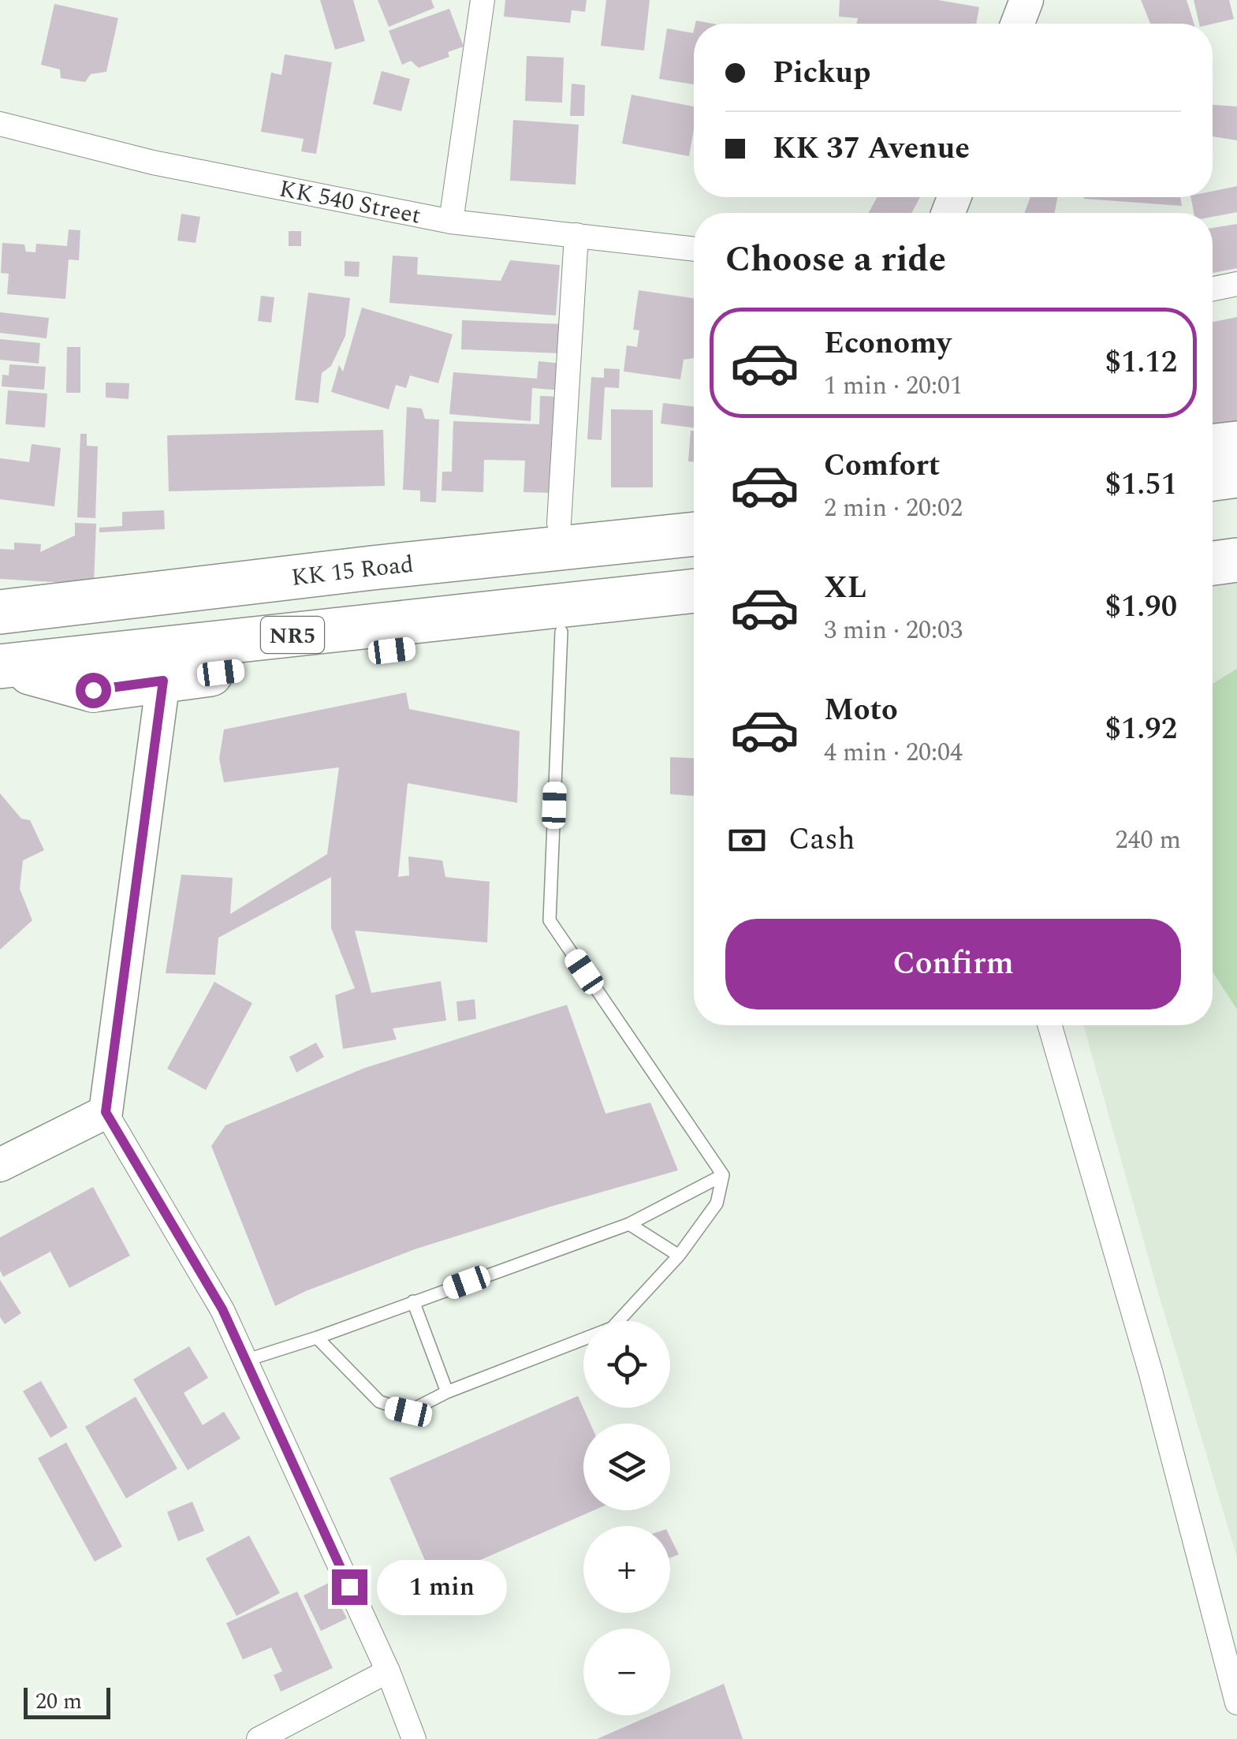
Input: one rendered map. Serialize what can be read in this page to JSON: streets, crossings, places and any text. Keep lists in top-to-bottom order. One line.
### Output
{"streets":{"highway":["KK 15 Road","NR5"],"street":["KK 540 Street"]},"scale_bar":"20 m","page":{"banner":["Pickup","KK 37 Avenue"],"heading":"Choose a ride","list":[{"name":"Economy","note":"1 min · 20:01","value":"$1.12"},{"name":"Comfort","note":"2 min · 20:02","value":"$1.51"},{"name":"XL","note":"3 min · 20:03","value":"$1.90"},{"name":"Moto","note":"4 min · 20:04","value":"$1.92"}],"pay":["Cash","240 m"],"buttons":"Confirm","map_buttons":["+","−"],"bubble":"1 min","scale":"20 m"}}
